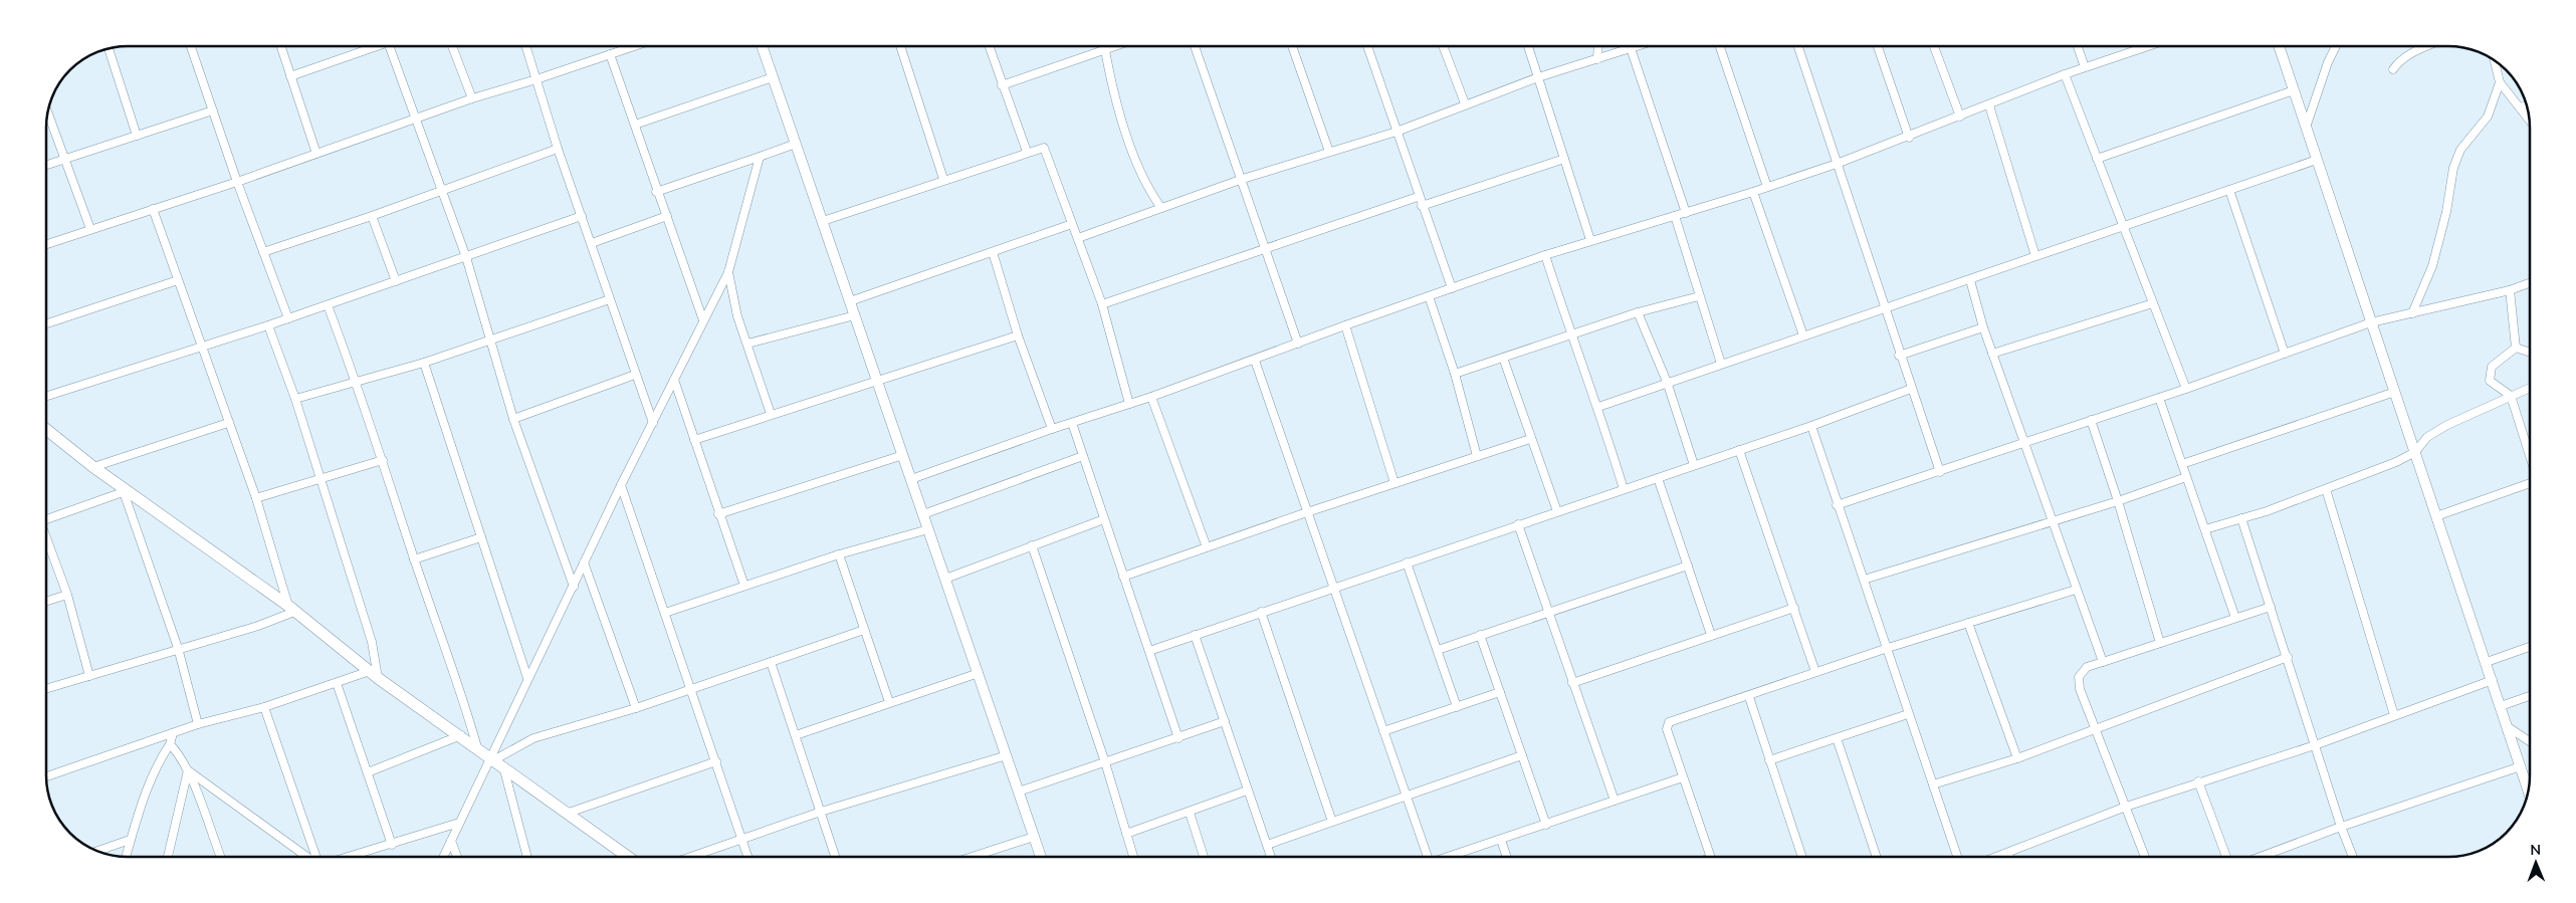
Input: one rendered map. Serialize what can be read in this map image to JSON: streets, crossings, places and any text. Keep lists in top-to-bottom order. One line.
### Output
{"north":"top"}
